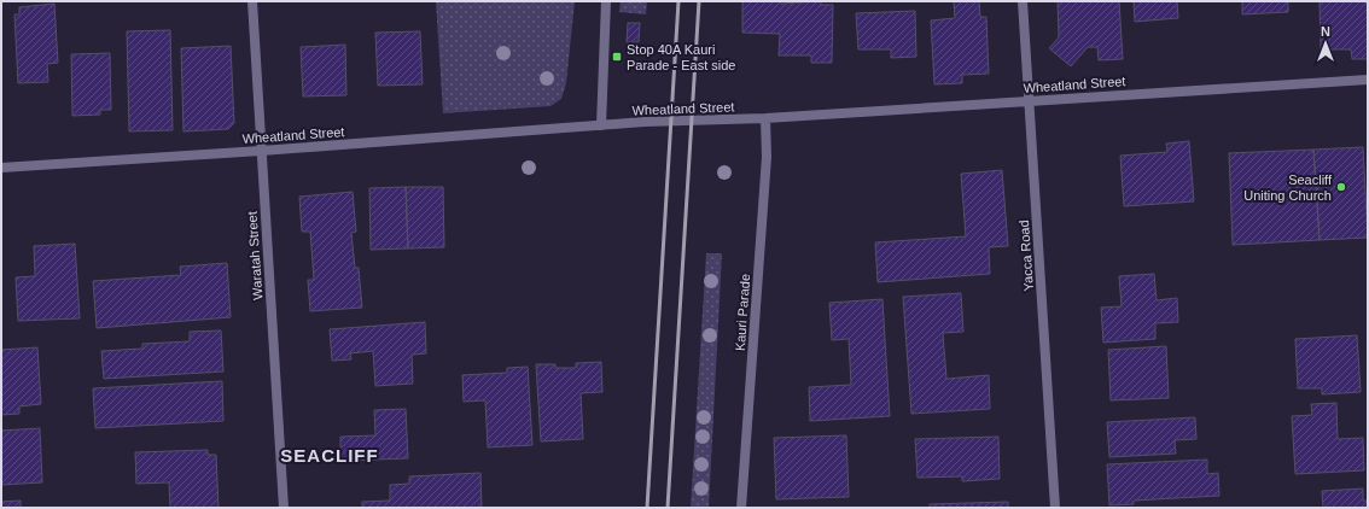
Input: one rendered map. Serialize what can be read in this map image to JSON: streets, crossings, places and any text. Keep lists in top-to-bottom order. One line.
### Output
{"streets":{"street":["Wheatland Street","Waratah Street","Yacca Road","Kauri Parade"]},"crossings":[["Wheatland Street","Waratah Street"],["Wheatland Street","Yacca Road"],["Wheatland Street","Kauri Parade"]],"districts":["SEACLIFF"],"places":{"transit":["Stop 40A Kauri Parade - East side"],"other":["Seacliff Uniting Church"]},"north":"top"}
